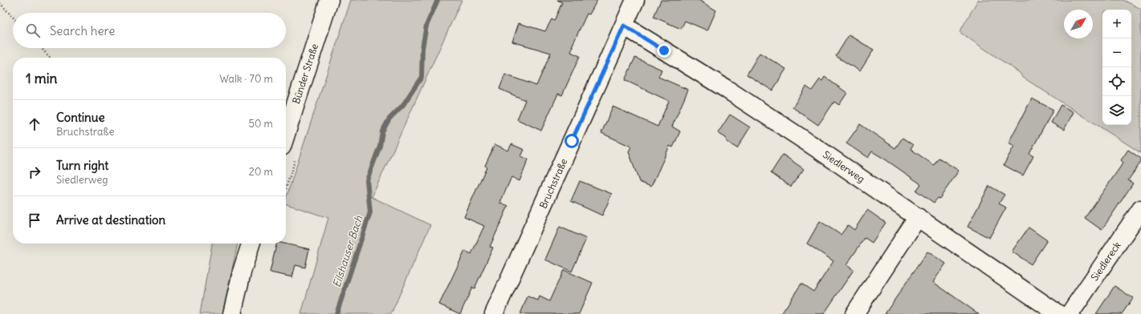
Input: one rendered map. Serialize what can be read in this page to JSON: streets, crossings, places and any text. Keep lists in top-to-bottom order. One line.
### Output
{"streets":{"street":["Bünder Straße","Siedlerweg","Bruchstraße","Siedlereck"]},"crossings":[["Siedlerweg","Bruchstraße"]],"water":["Eilshauser Bach"],"north":"top right","page":{"map_buttons":["+","−"],"search":"Search here","heading":["1 min","Walk · 70 m"],"list":[["Continue","Bruchstraße","50 m"],["Turn right","Siedlerweg","20 m"],"Arrive at destination"]}}
